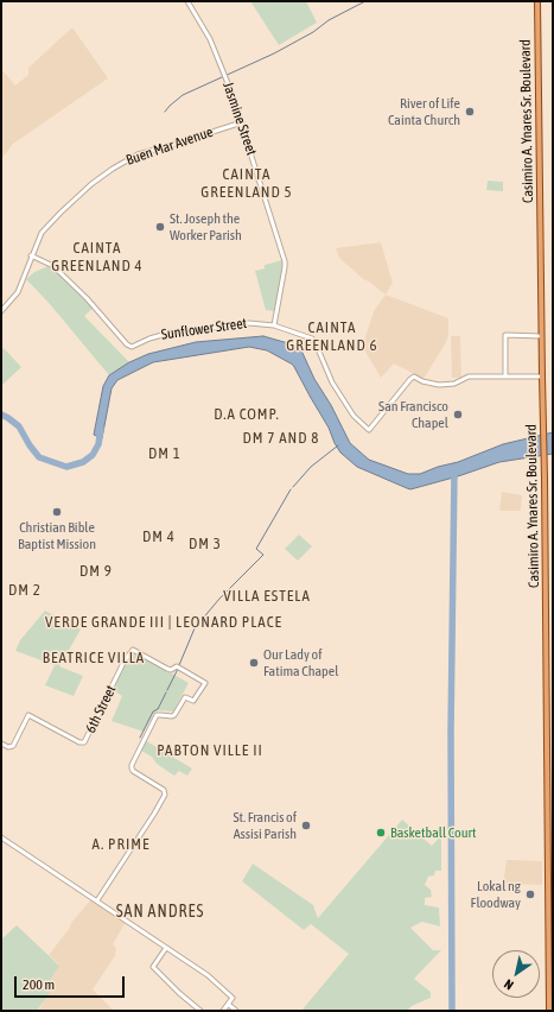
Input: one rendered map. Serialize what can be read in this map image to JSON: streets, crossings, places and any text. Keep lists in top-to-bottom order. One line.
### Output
{"streets":{"main road":["Casimiro A. Ynares Sr. Boulevard"],"street":["Jasmine Street","Buen Mar Avenue","Sunflower Street","6th Street"]},"crossings":[["Jasmine Street","Buen Mar Avenue"],["Jasmine Street","Sunflower Street"],["Buen Mar Avenue","Sunflower Street"]],"districts":["CAINTA GREENLAND 5","CAINTA GREENLAND 4","CAINTA GREENLAND 6","D.A COMP.","DM 7 AND 8","DM 1","DM 4","DM 3","DM 9","DM 2","VILLA ESTELA","VERDE GRANDE III | LEONARD PLACE","BEATRICE VILLA","PABTON VILLE II","A. PRIME","SAN ANDRES"],"places":["River of Life Cainta Church","St. Joseph the Worker Parish","San Francisco Chapel","Christian Bible Baptist Mission","Our Lady of Fatima Chapel","St. Francis of Assisi Parish","Basketball Court","Lokal ng Floodway"],"scale_bar":"200 m","north":"bottom left"}
